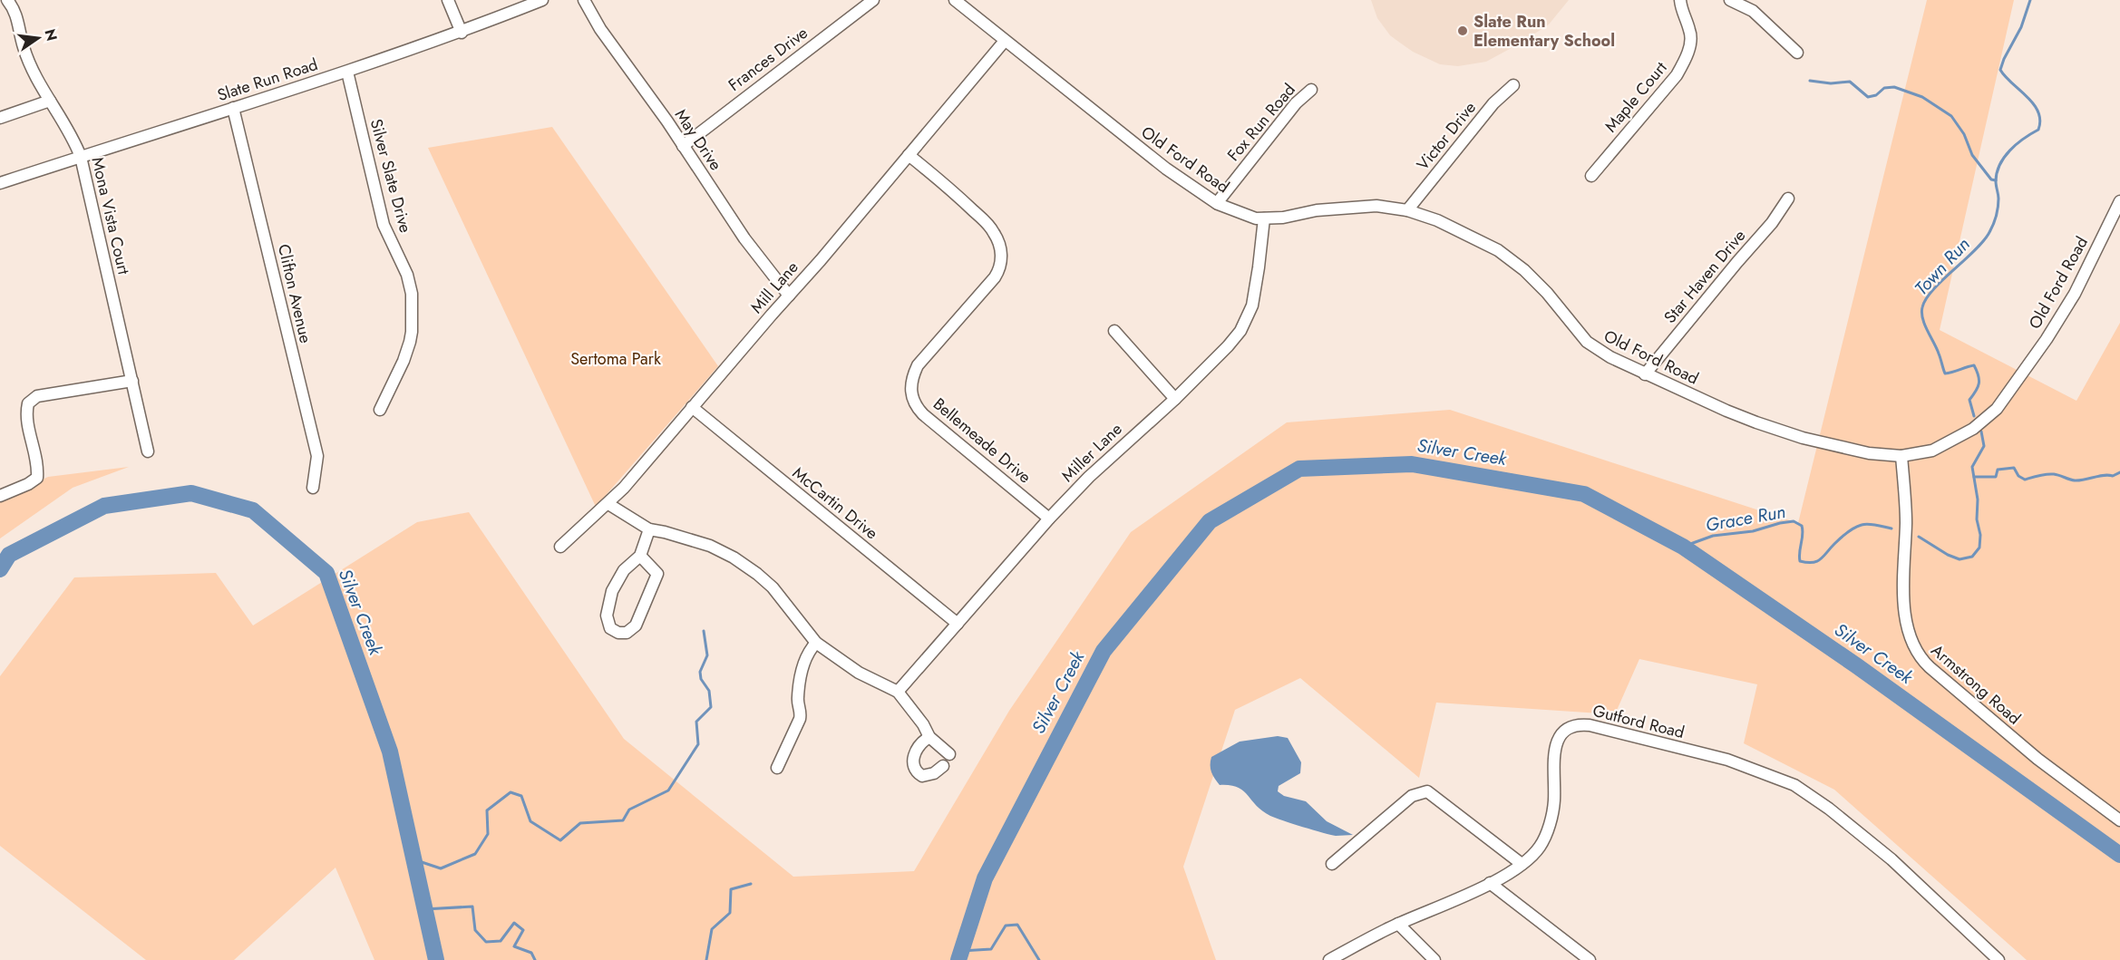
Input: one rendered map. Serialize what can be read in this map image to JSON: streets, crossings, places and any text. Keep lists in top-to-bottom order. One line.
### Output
{"streets":{"street":["Frances Drive","Slate Run Road","Maple Court","Fox Run Road","Victor Drive","May Drive","Old Ford Road","Silver Slate Drive","Mona Vista Court","Star Haven Drive","Mill Lane","Clifton Avenue","Bellemeade Drive","Miller Lane","McCartin Drive","Armstrong Road","Gutford Road"]},"crossings":[["Frances Drive","May Drive"],["Slate Run Road","Silver Slate Drive"],["Slate Run Road","Mona Vista Court"],["Slate Run Road","Clifton Avenue"],["Fox Run Road","Old Ford Road"],["Victor Drive","Old Ford Road"],["May Drive","Mill Lane"],["Old Ford Road","Star Haven Drive"],["Old Ford Road","Mill Lane"],["Old Ford Road","Miller Lane"],["Old Ford Road","Armstrong Road"],["Mill Lane","Bellemeade Drive"],["Mill Lane","McCartin Drive"],["Bellemeade Drive","Miller Lane"],["Miller Lane","McCartin Drive"]],"water":["Town Run","Silver Creek","Grace Run"],"parks":["Sertoma Park"],"places":["Slate Run Elementary School"],"north":"right"}
